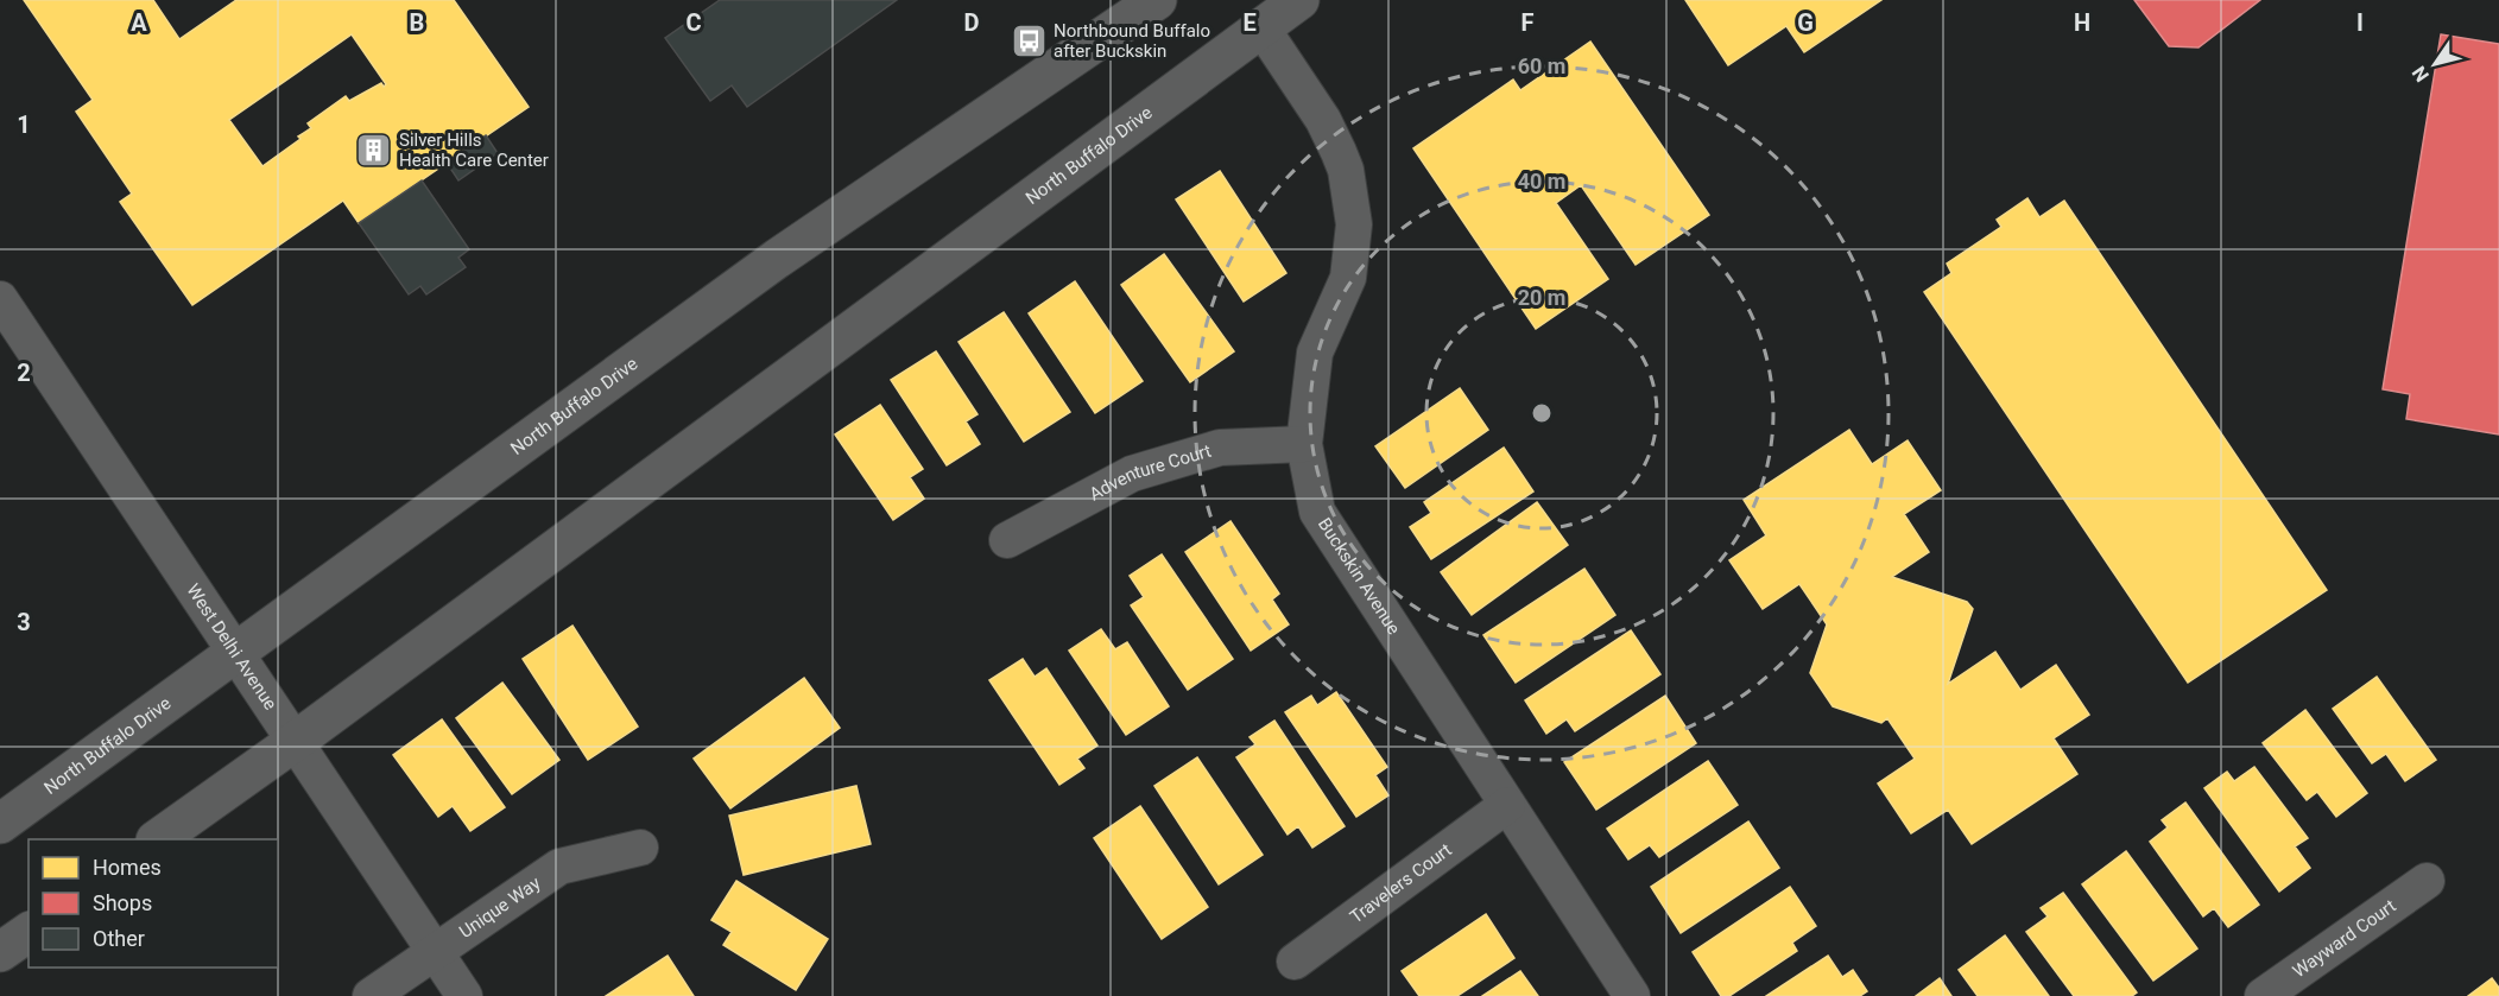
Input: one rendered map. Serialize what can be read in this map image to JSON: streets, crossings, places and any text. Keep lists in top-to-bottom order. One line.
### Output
{"streets":{"main road":["North Buffalo Drive"],"street":["Adventure Court","Buckskin Avenue","West Delhi Avenue","Travelers Court","Unique Way","Wayward Court"]},"crossings":[["North Buffalo Drive","Buckskin Avenue"],["North Buffalo Drive","West Delhi Avenue"],["Adventure Court","Buckskin Avenue"],["Buckskin Avenue","Travelers Court"],["West Delhi Avenue","Unique Way"]],"places":{"bus stop":["Northbound Buffalo after Buckskin"],"building":["Silver Hills Health Care Center"]},"legend":["Homes","Shops","Other"],"north":"bottom left","grid":{"columns":["A","B","C","D","E","F","G","H","I"],"rows":["1","2","3"]},"rings":["60 m","40 m","20 m"]}
